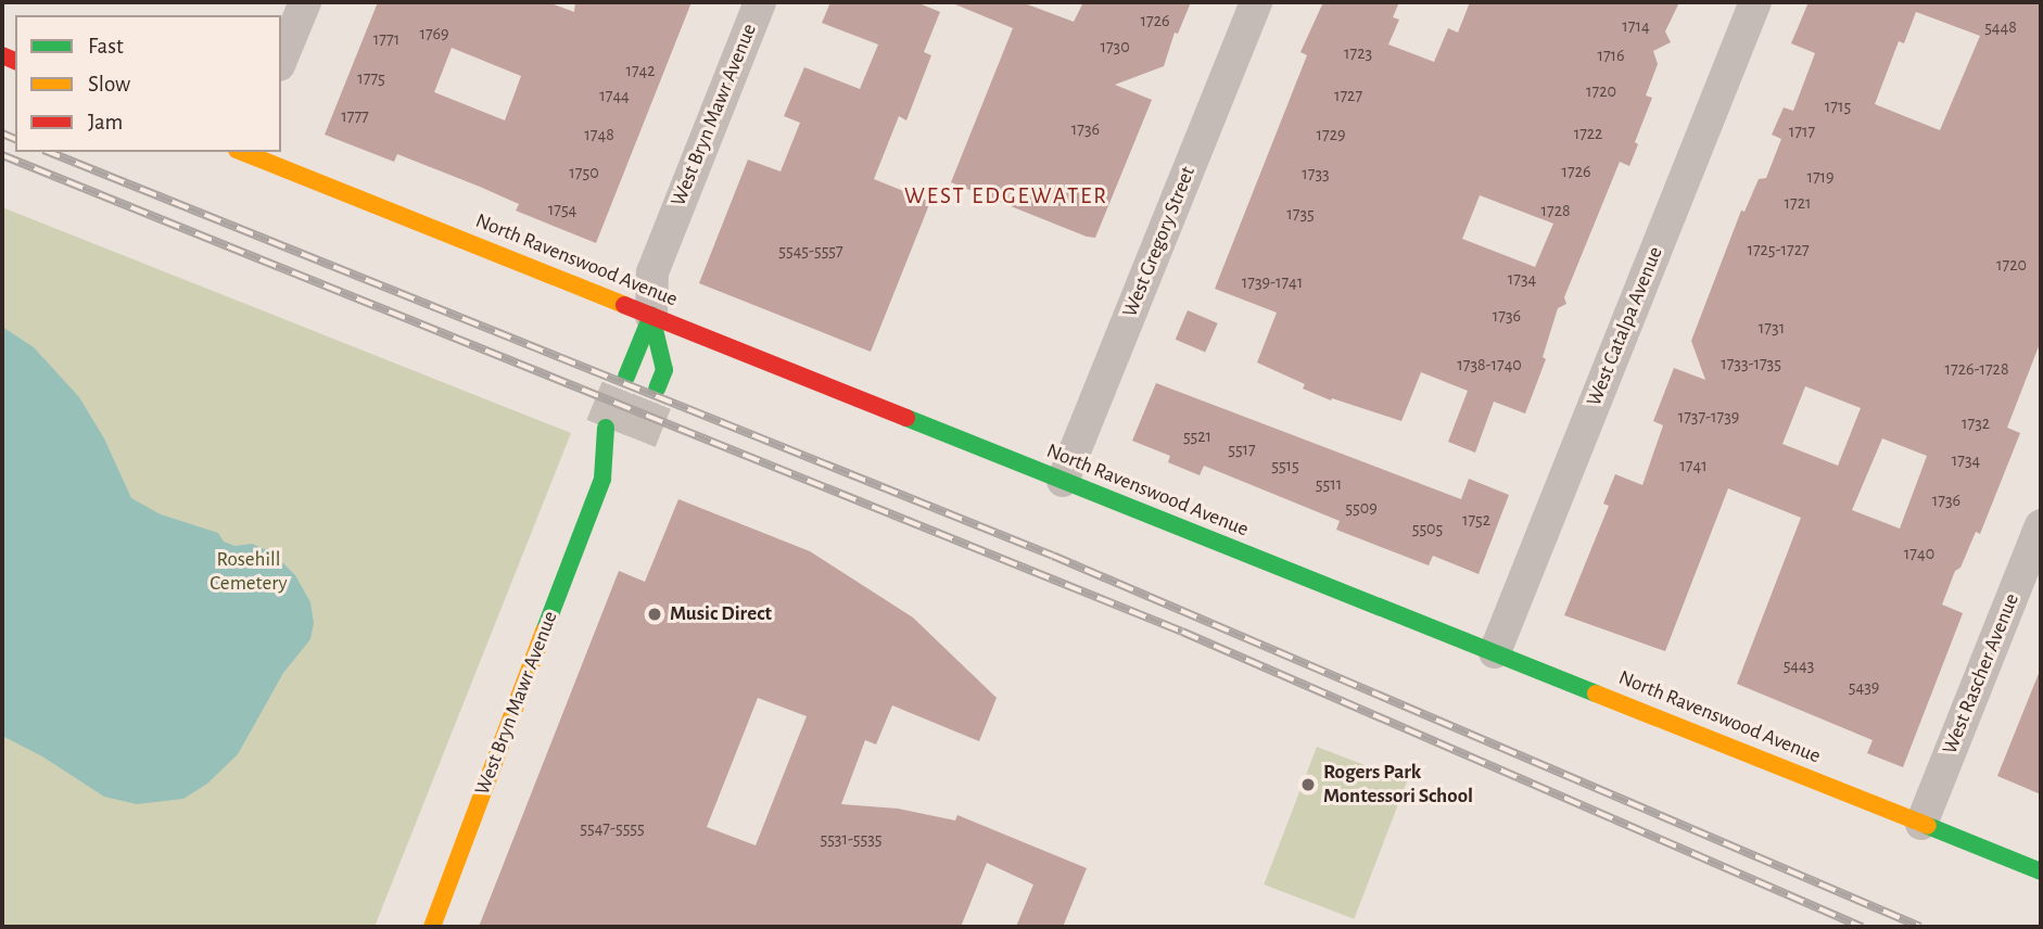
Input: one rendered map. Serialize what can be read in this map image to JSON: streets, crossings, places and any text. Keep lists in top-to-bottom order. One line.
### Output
{"streets":{"street":["West Bryn Mawr Avenue","West Gregory Street","North Ravenswood Avenue","West Catalpa Avenue","West Rascher Avenue"]},"crossings":[["West Bryn Mawr Avenue","North Ravenswood Avenue"],["West Gregory Street","North Ravenswood Avenue"],["North Ravenswood Avenue","West Catalpa Avenue"],["North Ravenswood Avenue","West Rascher Avenue"]],"districts":["WEST EDGEWATER"],"parks":["Rosehill Cemetery"],"places":["Music Direct","Rogers Park Montessori School"],"house_numbers":["1726","1714","5448","1769","1771","1730","1723","1716","1742","1775","1720","1744","1727","1715","1777","1736","1717","1722","1748","1729","1726","1750","1733","1719","1721","1754","1728","1735","1725-1727","5545-5557","1720","1734","1739-1741","1736","1731","1733-1735","1738-1740","1726-1728","1737-1739","1732","5521","5517","1734","5515","1741","5511","1736","5509","1752","5505","1740","5443","5439","5547-5555","5531-5535"],"legend":["Fast","Slow","Jam"]}
